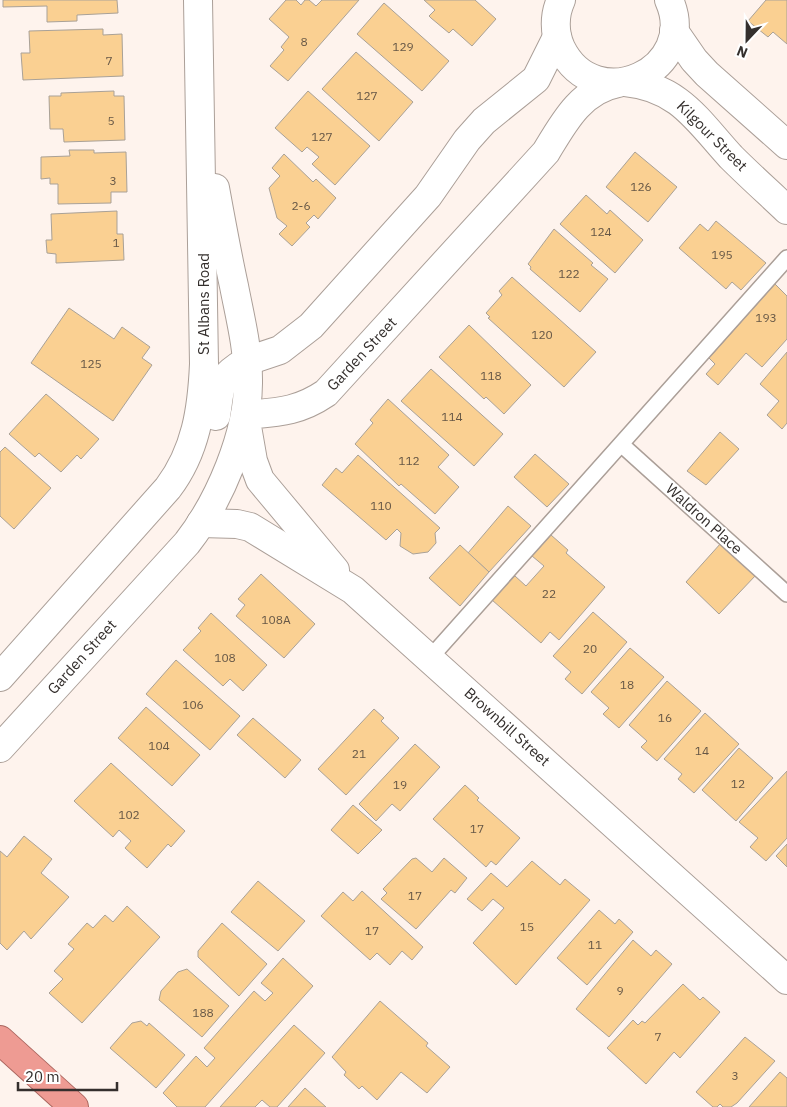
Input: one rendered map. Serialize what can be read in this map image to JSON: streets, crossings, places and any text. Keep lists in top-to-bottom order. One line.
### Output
{"streets":{"street":["Kilgour Street","St Albans Road","Garden Street","Brownbill Street"],"lane":["Waldron Place"]},"crossings":[["Kilgour Street","Garden Street"],["St Albans Road","Garden Street"],["Garden Street","Brownbill Street"]],"house_numbers":["8","129","7","127","5","127","3","126","2-6","124","1","195","122","193","120","125","118","114","112","110","22","108A","20","108","18","106","16","104","14","21","12","19","102","17","17","15","17","11","9","188","7","3"],"scale_bar":"20 m","north":"bottom"}
